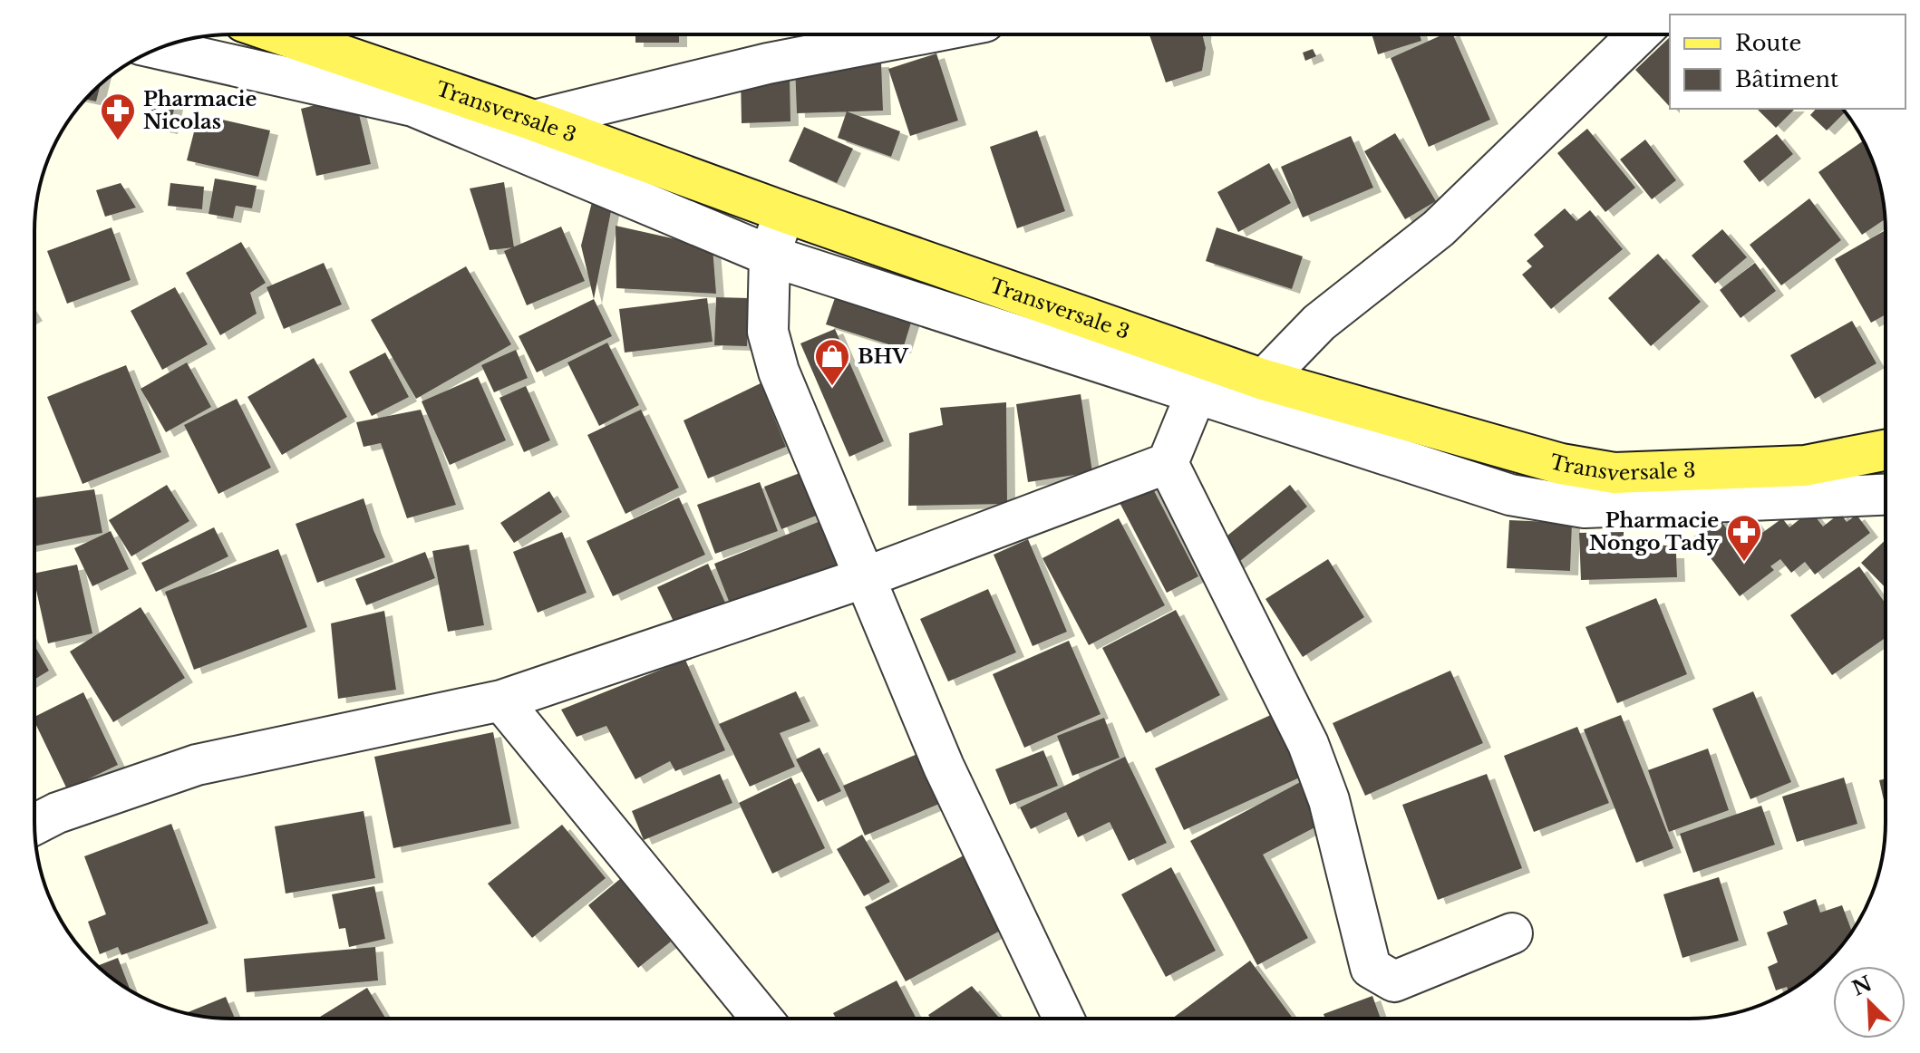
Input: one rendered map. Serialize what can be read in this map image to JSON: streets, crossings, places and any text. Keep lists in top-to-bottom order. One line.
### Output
{"streets":{"main road":["Transversale 3"]},"places":{"pharmacy":["Pharmacie Nicolas","Pharmacie Nongo Tady"],"shop":["BHV"]},"legend":["Route","Bâtiment"],"north":"top left"}
